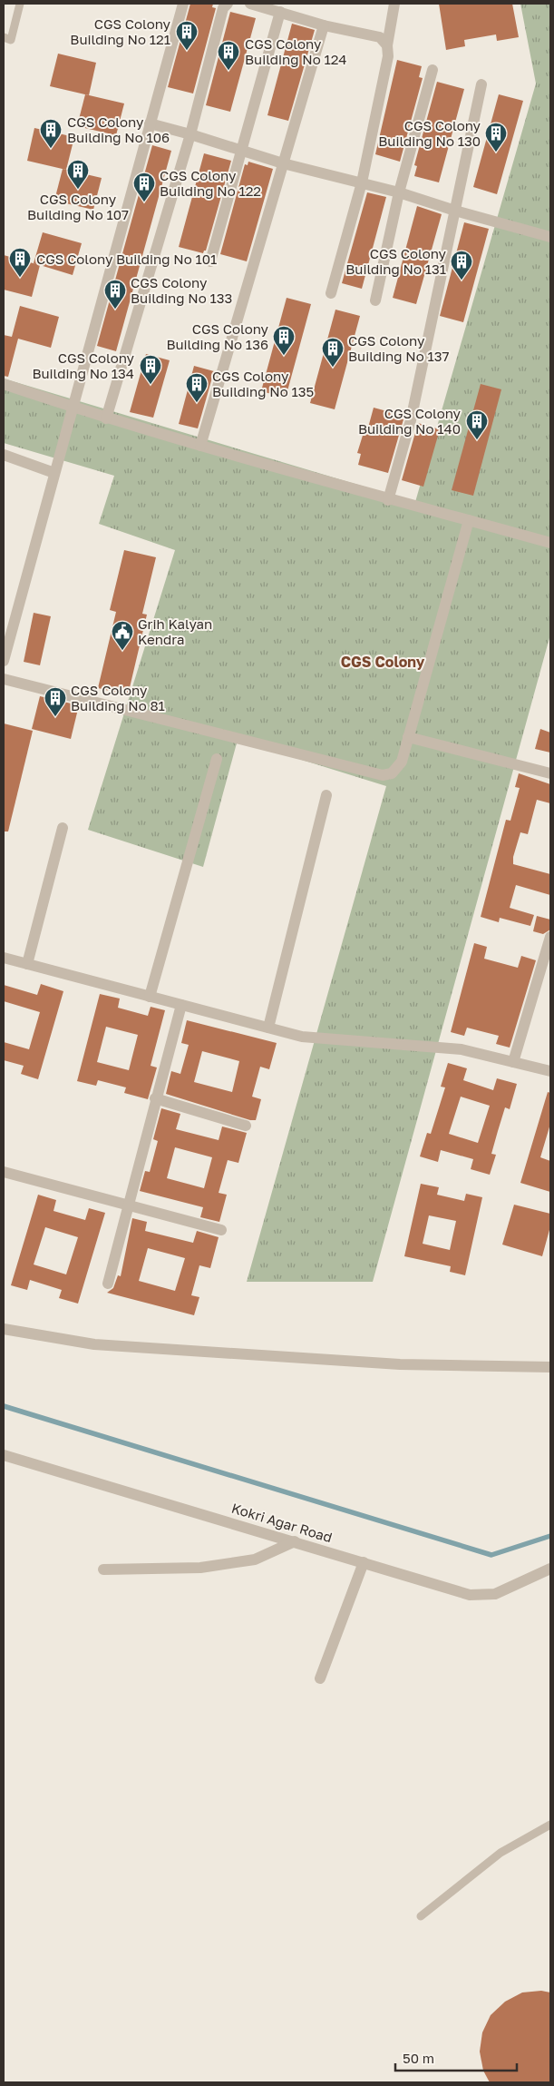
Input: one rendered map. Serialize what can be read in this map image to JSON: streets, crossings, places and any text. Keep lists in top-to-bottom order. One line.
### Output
{"streets":{"street":["Kokri Agar Road"]},"districts":["CGS Colony"],"places":{"building":["CGS Colony Building No 121","CGS Colony Building No 124","CGS Colony Building No 106","CGS Colony Building No 130","CGS Colony Building No 107","CGS Colony Building No 122","CGS Colony Building No 101","CGS Colony Building No 131","CGS Colony Building No 133","CGS Colony Building No 136","CGS Colony Building No 137","CGS Colony Building No 134","CGS Colony Building No 135","CGS Colony Building No 140","CGS Colony Building No 81"],"public building":["Grih Kalyan Kendra"]},"scale_bar":"50 m"}
